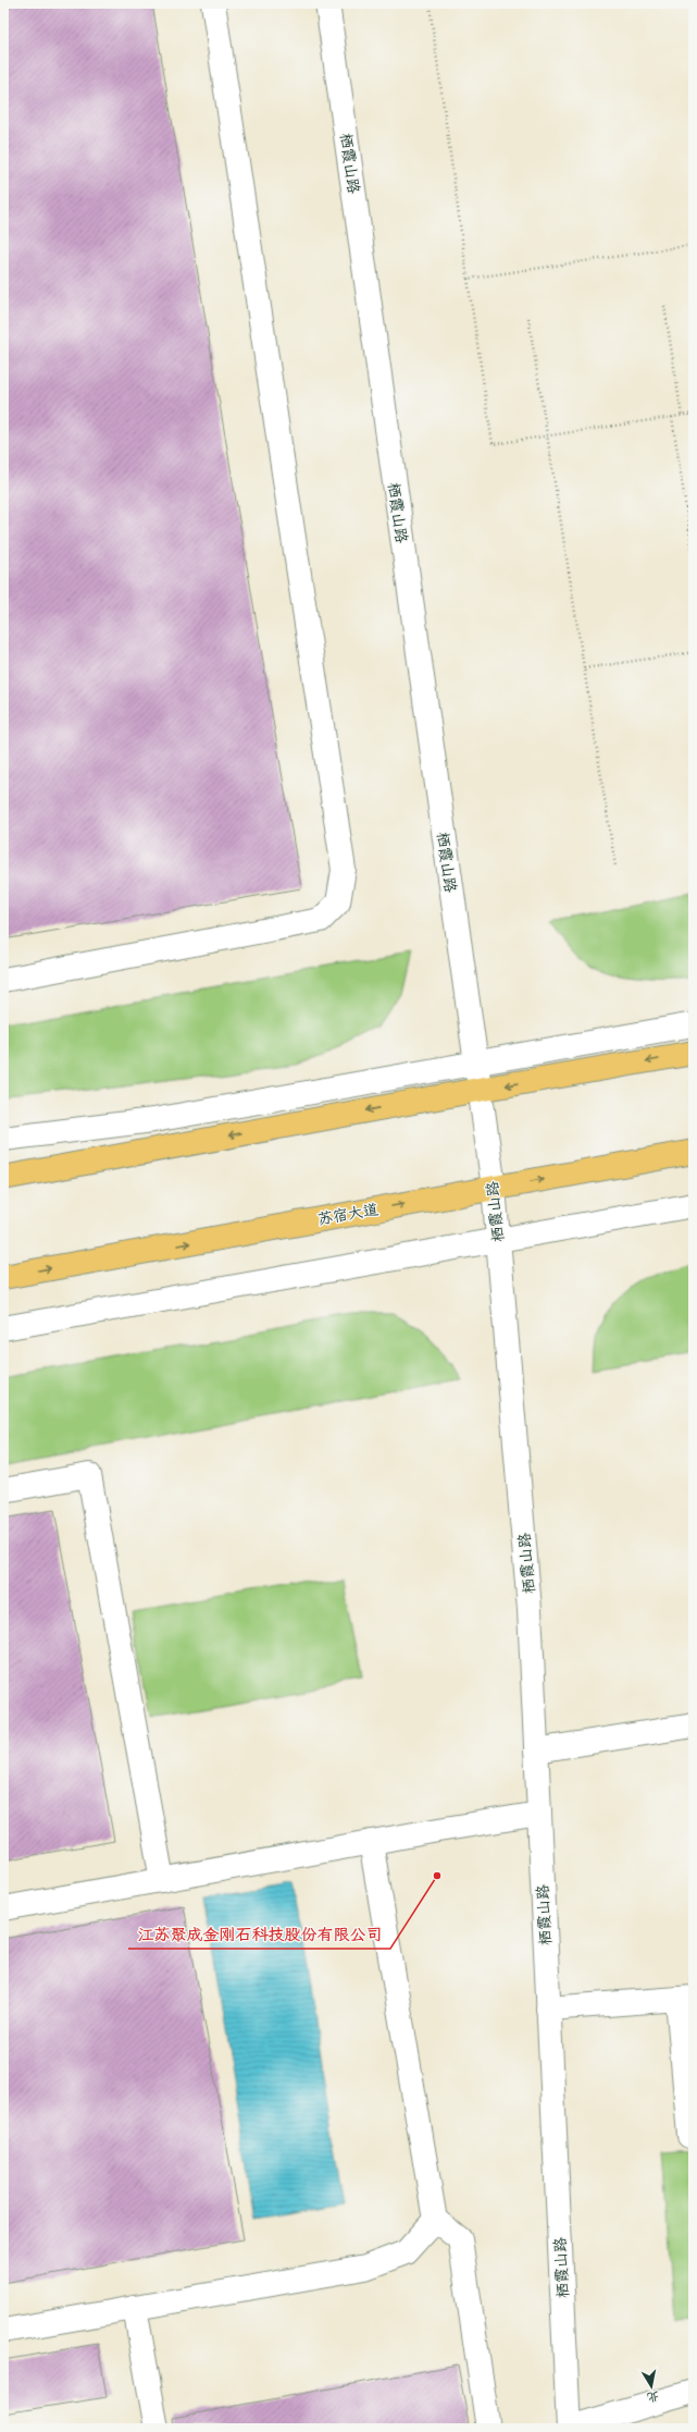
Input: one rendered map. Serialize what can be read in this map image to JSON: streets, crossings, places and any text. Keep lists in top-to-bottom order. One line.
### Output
{"streets":{"main road":["苏宿大道"],"street":["栖霞山路"]},"crossings":[["栖霞山路","苏宿大道"]],"places":["江苏聚成金刚石科技股份有限公司"],"north":"bottom"}
